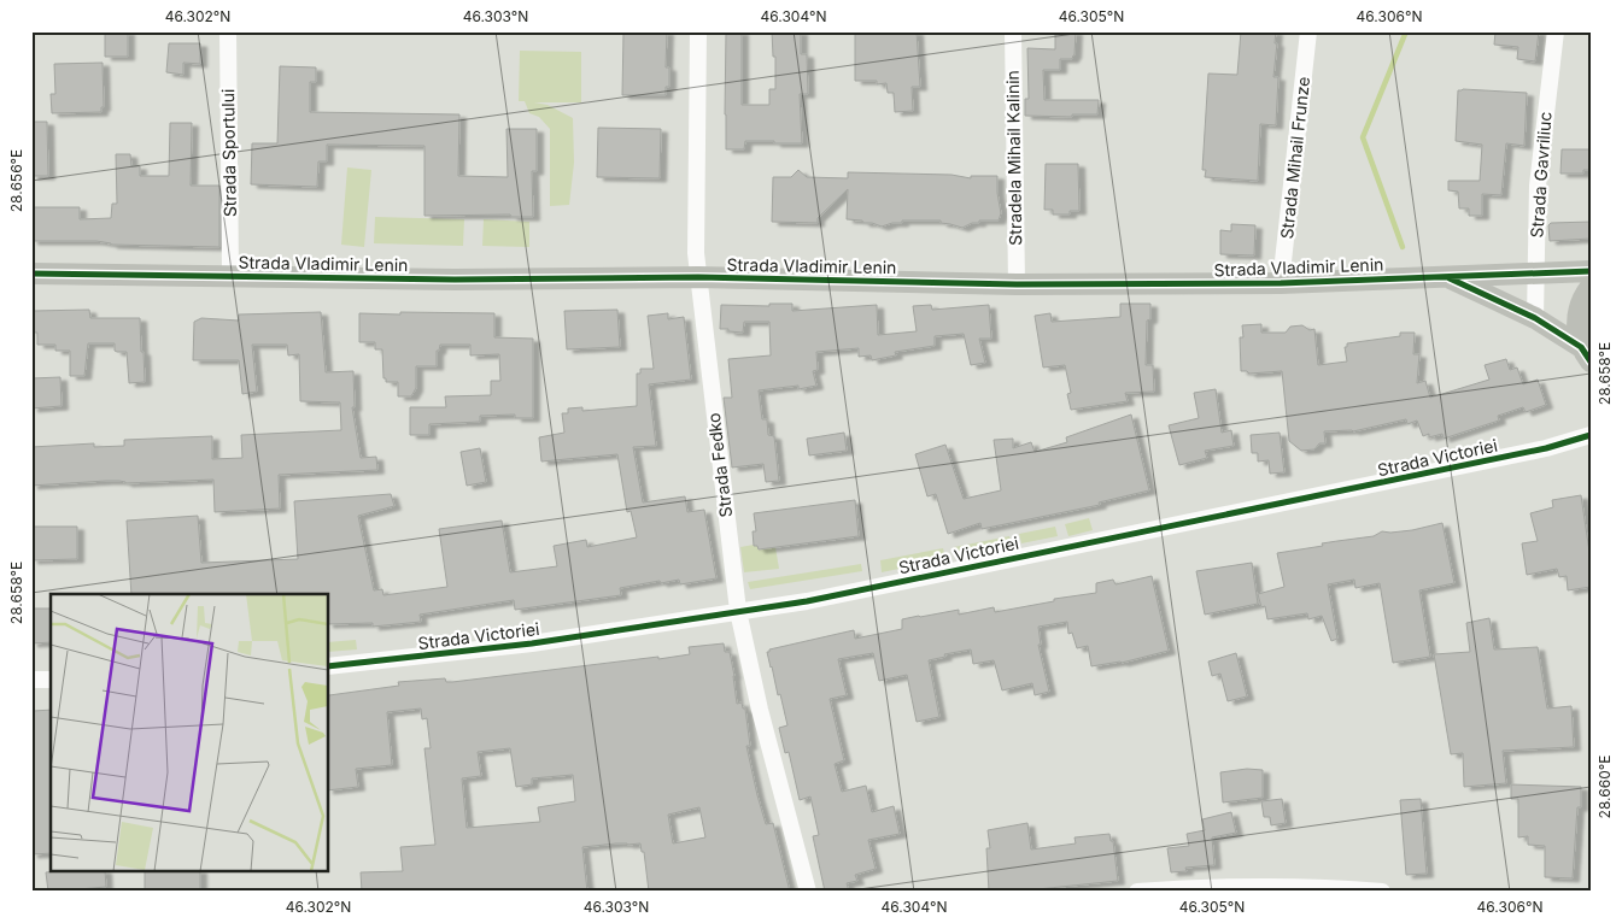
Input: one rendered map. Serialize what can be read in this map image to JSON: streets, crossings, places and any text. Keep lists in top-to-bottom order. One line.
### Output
{"streets":{"main road":["Strada Vladimir Lenin"],"street":["Strada Sportului","Stradela Mihail Kalinin","Strada Mihail Frunze","Strada Gavriliuc","Strada Victoriei","Strada Fedko"]},"crossings":[["Strada Sportului","Strada Vladimir Lenin"],["Stradela Mihail Kalinin","Strada Vladimir Lenin"],["Strada Mihail Frunze","Strada Vladimir Lenin"],["Strada Gavriliuc","Strada Vladimir Lenin"],["Strada Vladimir Lenin","Strada Fedko"],["Strada Victoriei","Strada Fedko"]],"coordinates":["46.302°N","46.303°N","46.304°N","46.305°N","46.306°N","28.656°E","28.658°E","28.660°E"]}
